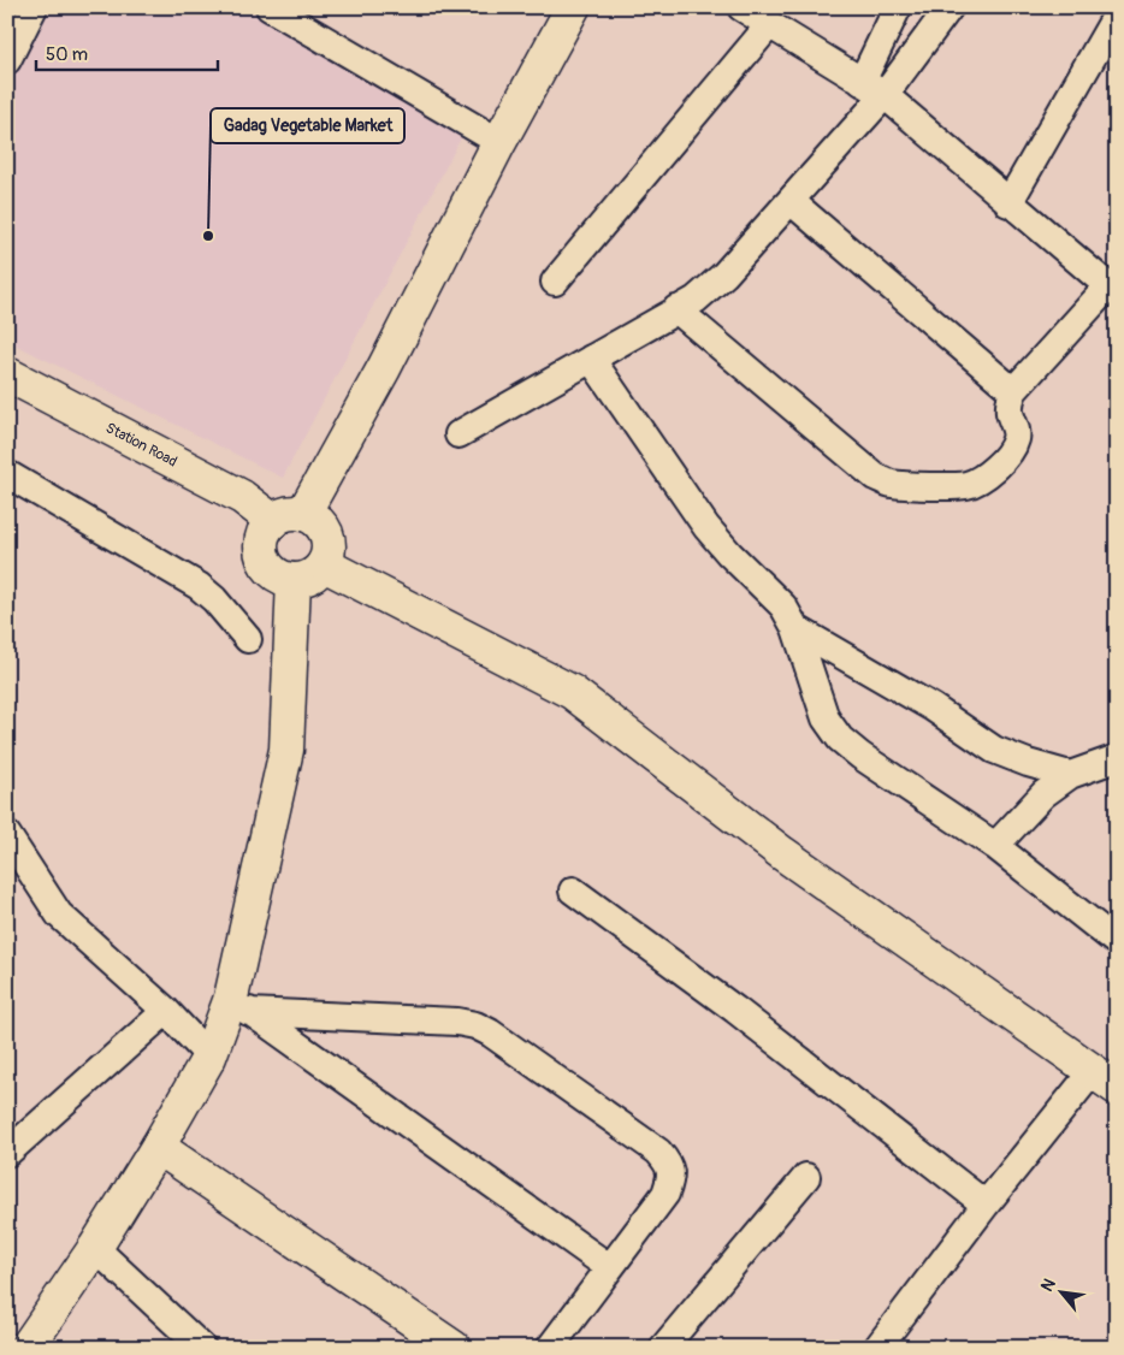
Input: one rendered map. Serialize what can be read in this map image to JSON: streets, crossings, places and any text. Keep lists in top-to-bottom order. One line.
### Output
{"streets":{"main road":["Station Road"]},"places":["Gadag Vegetable Market"],"scale_bar":"50 m","north":"top left"}
